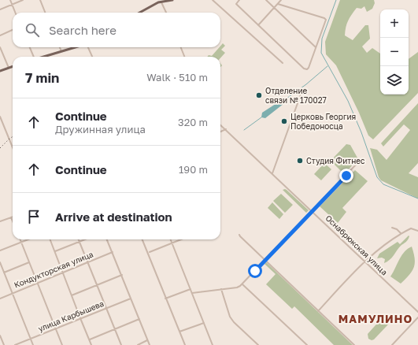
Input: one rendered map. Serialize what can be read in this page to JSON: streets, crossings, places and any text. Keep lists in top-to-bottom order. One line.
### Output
{"streets":{"street":["Оснабрюкская улица","Кондукторская улица","улица Карбышева"]},"districts":["МАМУЛИНО"],"places":["Отделение связи № 170027","Церковь Георгия Победоносца","Студия Фитнес"],"page":{"map_buttons":["+","−"],"search":"Search here","heading":["7 min","Walk · 510 m"],"list":[["Continue","Дружинная улица","320 m"],["Continue","190 m"],"Arrive at destination"]}}
